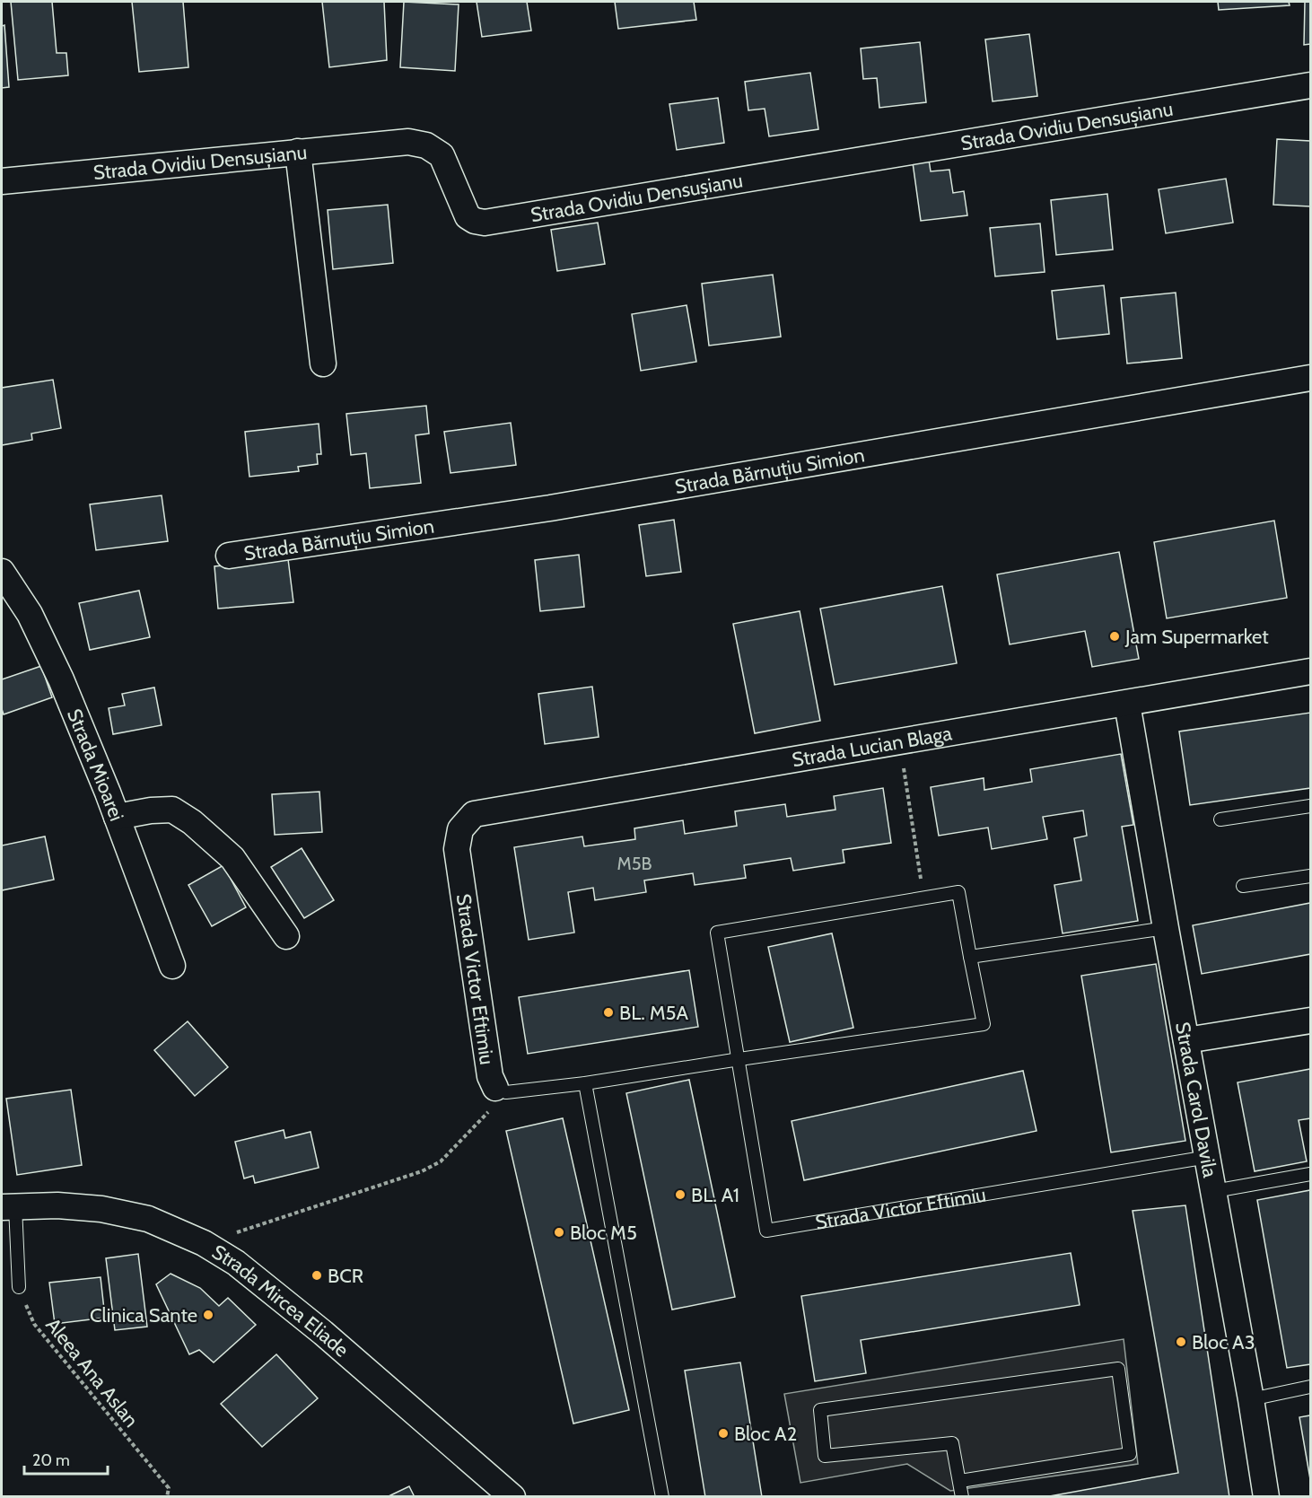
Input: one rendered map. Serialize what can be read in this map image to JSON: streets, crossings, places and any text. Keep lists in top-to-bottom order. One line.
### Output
{"streets":{"street":["Strada Ovidiu Densușianu","Strada Bărnuțiu Simion","Strada Lucian Blaga","Strada Mioarei","Strada Victor Eftimiu","Strada Carol Davila","Strada Mircea Eliade"],"path":["Aleea Ana Aslan"]},"crossings":[["Strada Lucian Blaga","Strada Victor Eftimiu"],["Strada Lucian Blaga","Strada Carol Davila"],["Strada Victor Eftimiu","Strada Carol Davila"]],"places":["Jam Supermarket","BL. M5A","BL. A1","Bloc M5","BCR","Clinica Sante","Bloc A3","Bloc A2"],"house_numbers":["M5B"],"scale_bar":"20 m"}
